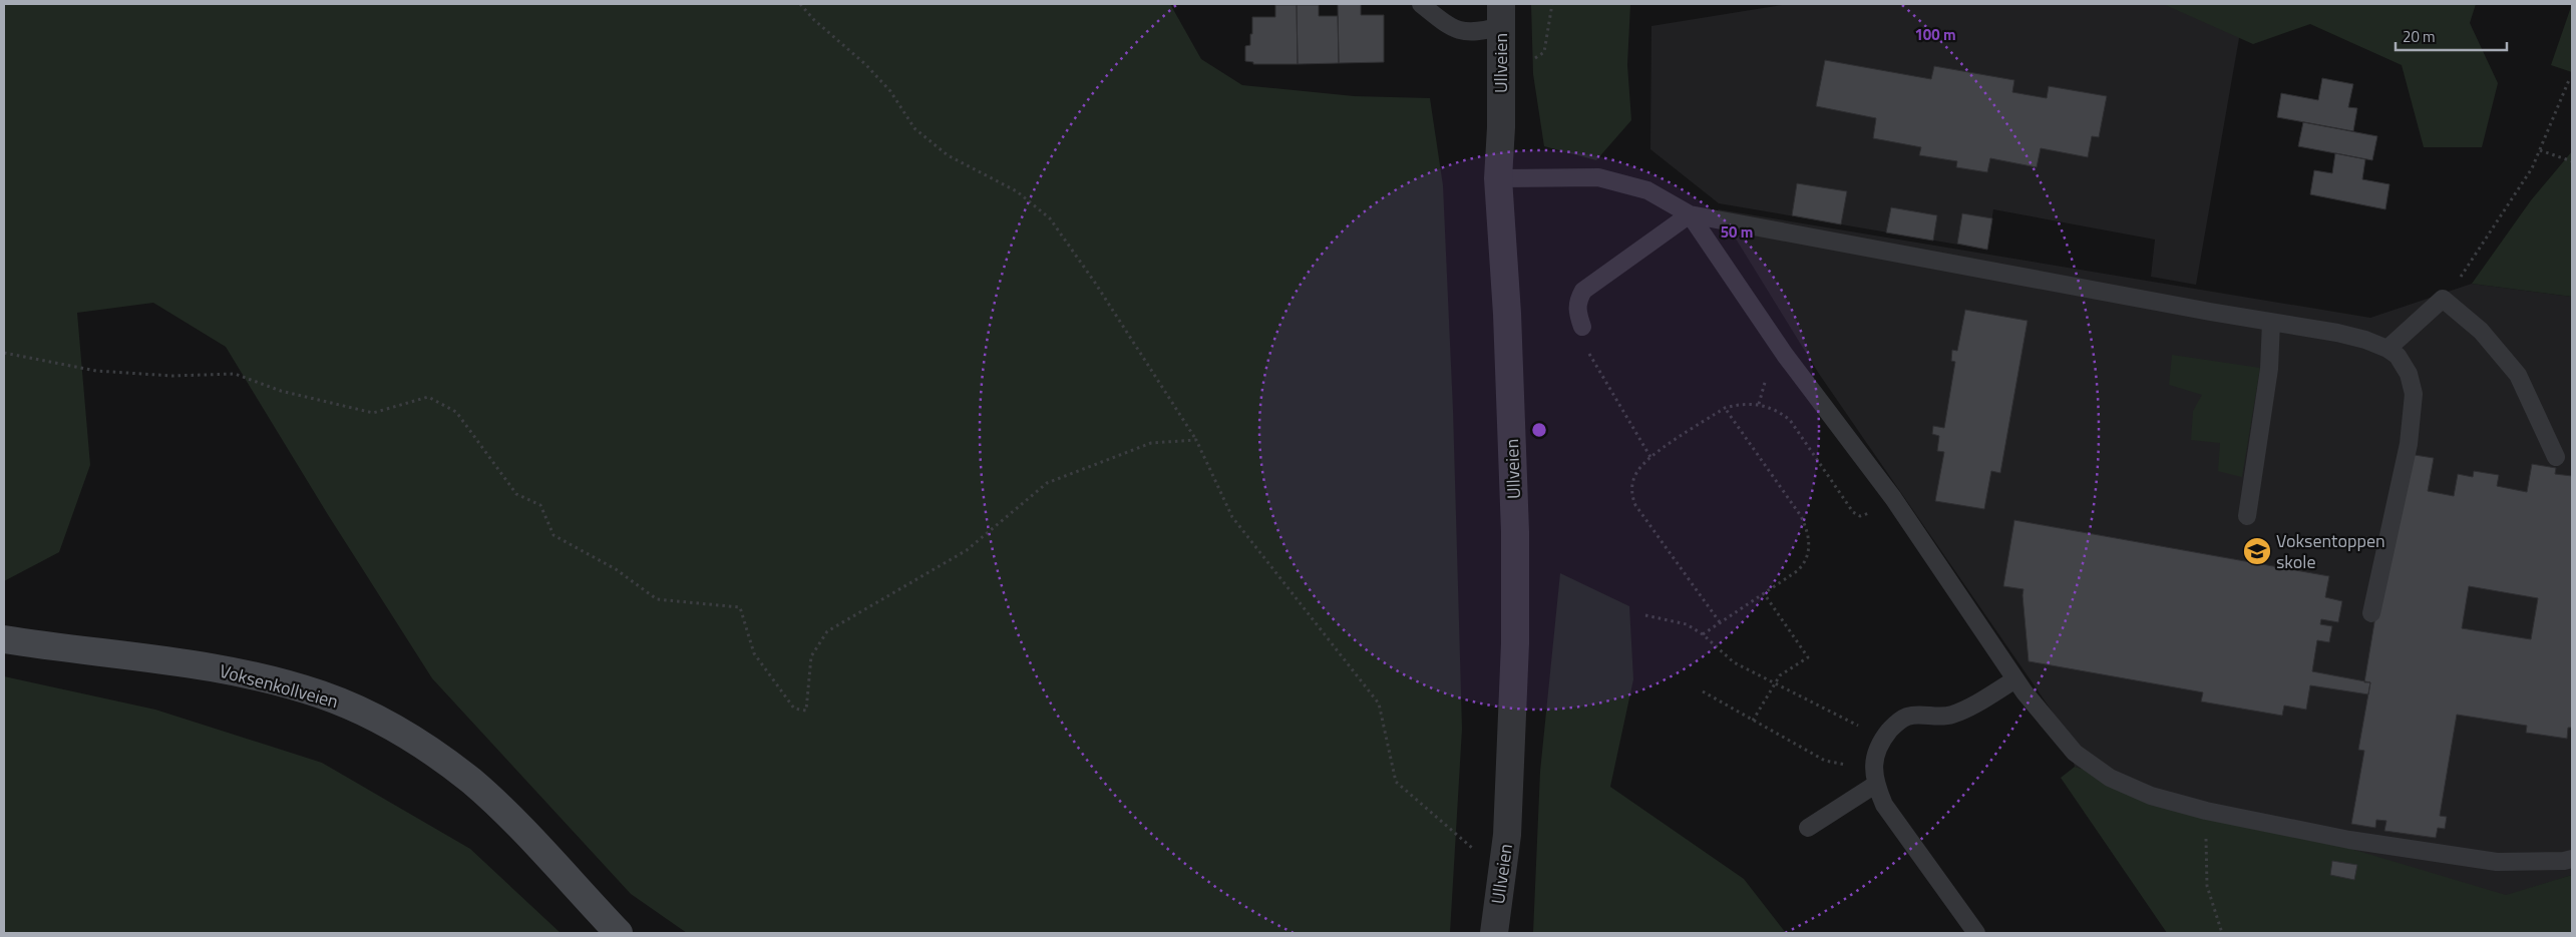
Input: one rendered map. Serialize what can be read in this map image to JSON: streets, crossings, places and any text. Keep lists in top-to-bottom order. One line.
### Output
{"streets":{"main road":["Voksenkollveien"],"street":["Ullveien"]},"places":{"school or university":["Voksentoppen skole"]},"scale_bar":"20 m","rings":["100 m","50 m"]}
